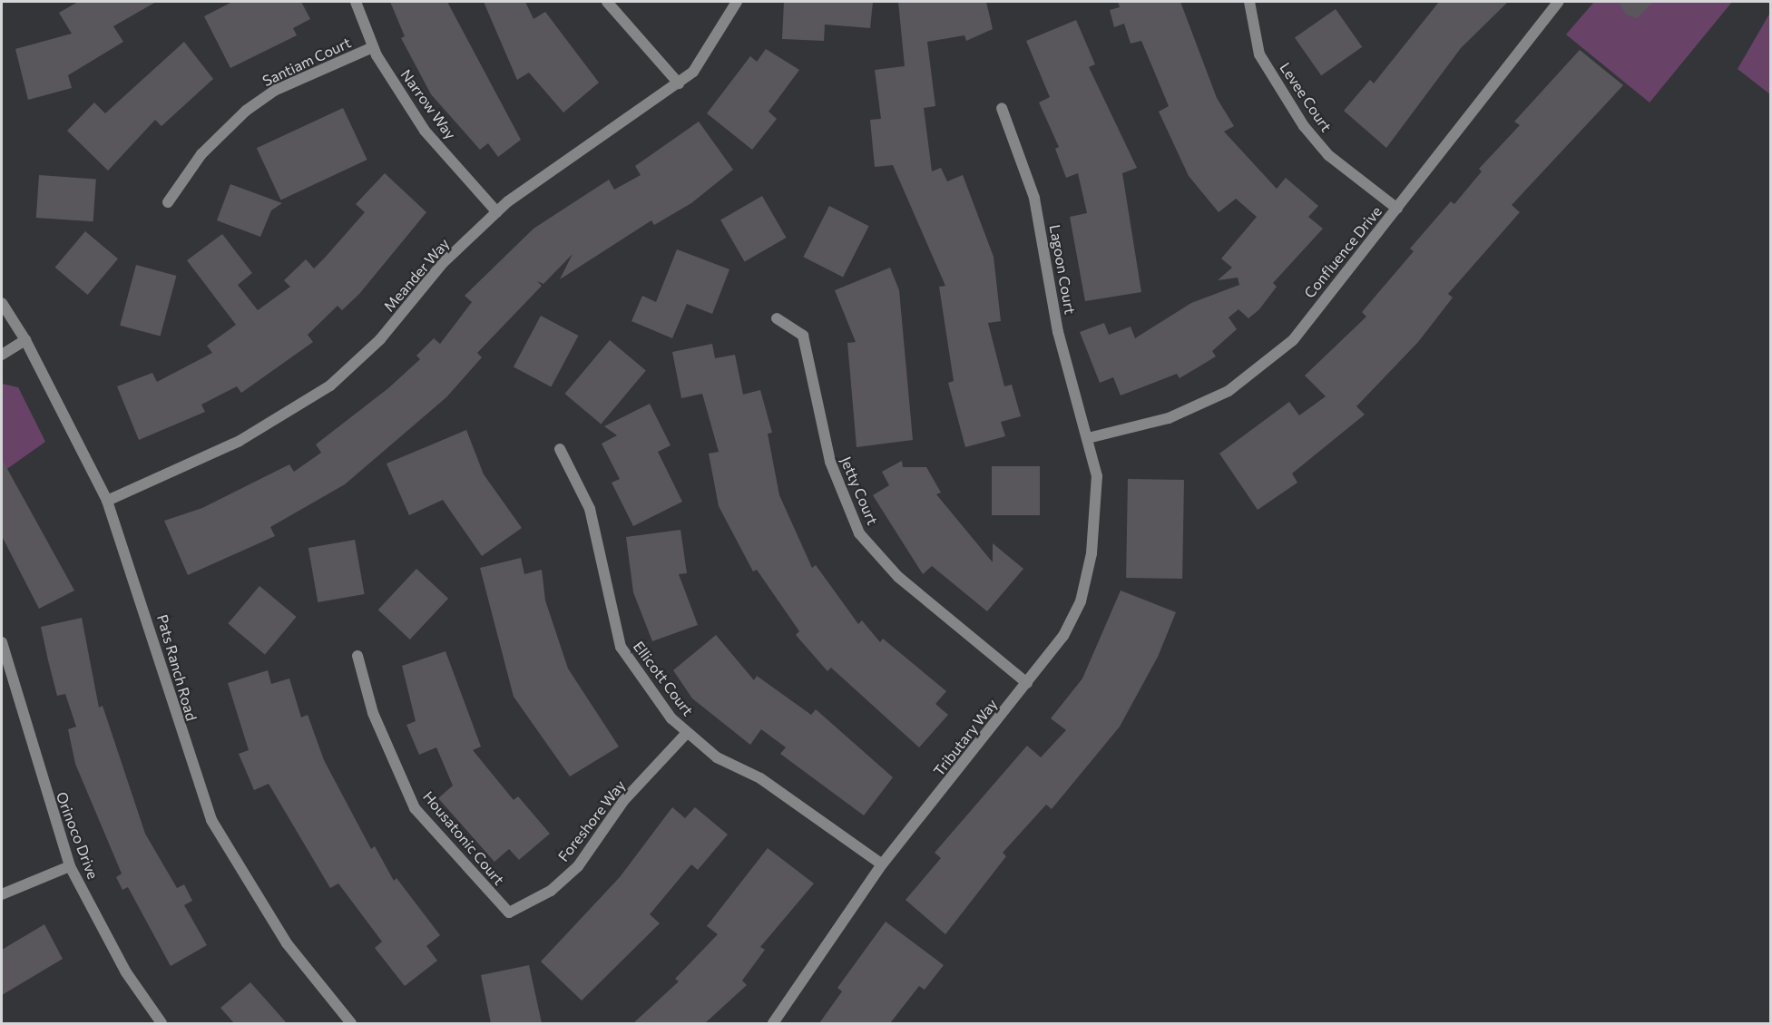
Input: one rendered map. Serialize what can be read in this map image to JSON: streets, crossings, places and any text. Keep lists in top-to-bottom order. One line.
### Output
{"streets":{"street":["Santiam Court","Levee Court","Narrow Way","Confluence Drive","Lagoon Court","Meander Way","Jetty Court","Pats Ranch Road","Ellicott Court","Tributary Way","Foreshore Way","Orinoco Drive","Housatonic Court"]},"crossings":[["Santiam Court","Narrow Way"],["Levee Court","Confluence Drive"],["Narrow Way","Meander Way"],["Confluence Drive","Lagoon Court"],["Confluence Drive","Tributary Way"],["Lagoon Court","Tributary Way"],["Meander Way","Pats Ranch Road"],["Jetty Court","Tributary Way"],["Ellicott Court","Tributary Way"],["Ellicott Court","Foreshore Way"],["Foreshore Way","Housatonic Court"]]}
